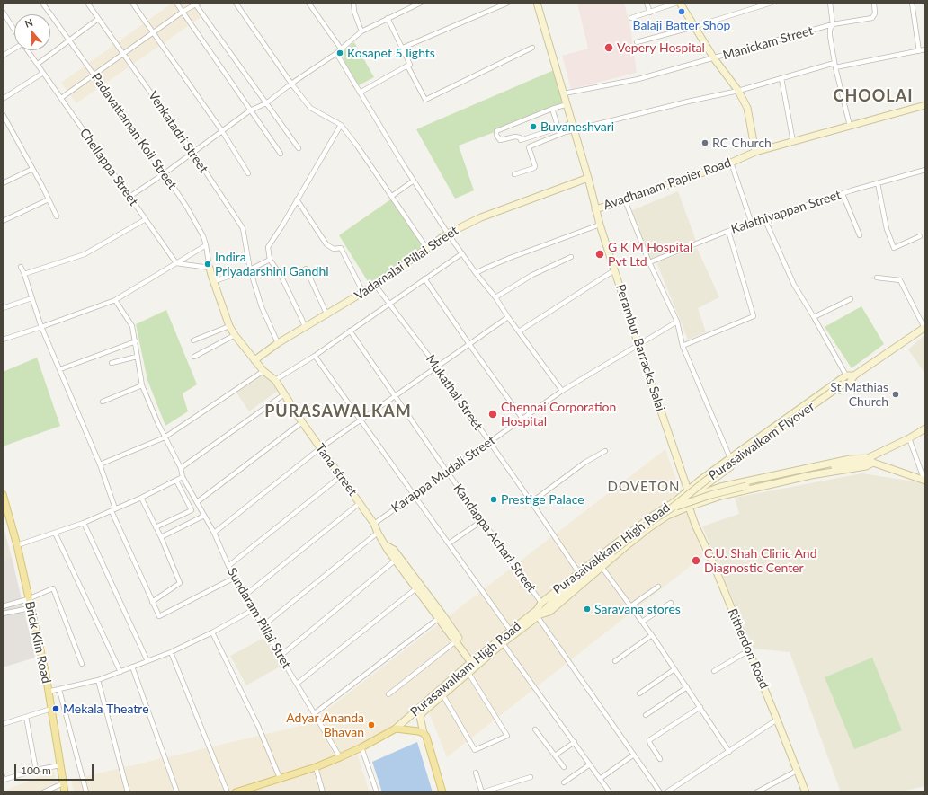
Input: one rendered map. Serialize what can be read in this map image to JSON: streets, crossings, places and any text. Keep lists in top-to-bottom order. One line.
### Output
{"streets":{"main road":["Brick Klin Road","Purasawalkam High Road"],"street":["Manickam Street","Padavattaman Koil Street","Venkatadri Street","Chellappa Street","Avadhanam Papier Road","Kalathiyappan Street","Vadamalai Pillai Street","Perambur Barracks Salai","Mukathal Street","Purasaiwalkam Flyover","Tana street","Karappa Mudali Street","Kandappa Achari Street","Purasaivakkam High Road","Sundaram Pillai Stret","Ritherdon Road"]},"crossings":[["Manickam Street","Perambur Barracks Salai"],["Padavattaman Koil Street","Tana street"],["Venkatadri Street","Vadamalai Pillai Street"],["Avadhanam Papier Road","Perambur Barracks Salai"],["Vadamalai Pillai Street","Perambur Barracks Salai"],["Vadamalai Pillai Street","Mukathal Street"],["Vadamalai Pillai Street","Tana street"],["Perambur Barracks Salai","Karappa Mudali Street"],["Perambur Barracks Salai","Purasaivakkam High Road"],["Perambur Barracks Salai","Ritherdon Road"],["Mukathal Street","Karappa Mudali Street"],["Mukathal Street","Purasaivakkam High Road"],["Purasaiwalkam Flyover","Purasaivakkam High Road"],["Purasaiwalkam Flyover","Purasawalkam High Road"],["Tana street","Karappa Mudali Street"],["Karappa Mudali Street","Kandappa Achari Street"],["Kandappa Achari Street","Purasaivakkam High Road"],["Purasaivakkam High Road","Purasawalkam High Road"],["Sundaram Pillai Stret","Purasawalkam High Road"]],"districts":["CHOOLAI","PURASAWALKAM","DOVETON"],"places":["Balaji Batter Shop","Vepery Hospital","Kosapet 5 lights","Buvaneshvari","RC Church","G K M Hospital Pvt Ltd","Indira Priyadarshini Gandhi","St Mathias Church","Chennai Corporation Hospital","Prestige Palace","C.U. Shah Clinic And Diagnostic Center","Saravana stores","Mekala Theatre","Adyar Ananda Bhavan"],"scale_bar":"100 m","north":"top"}
